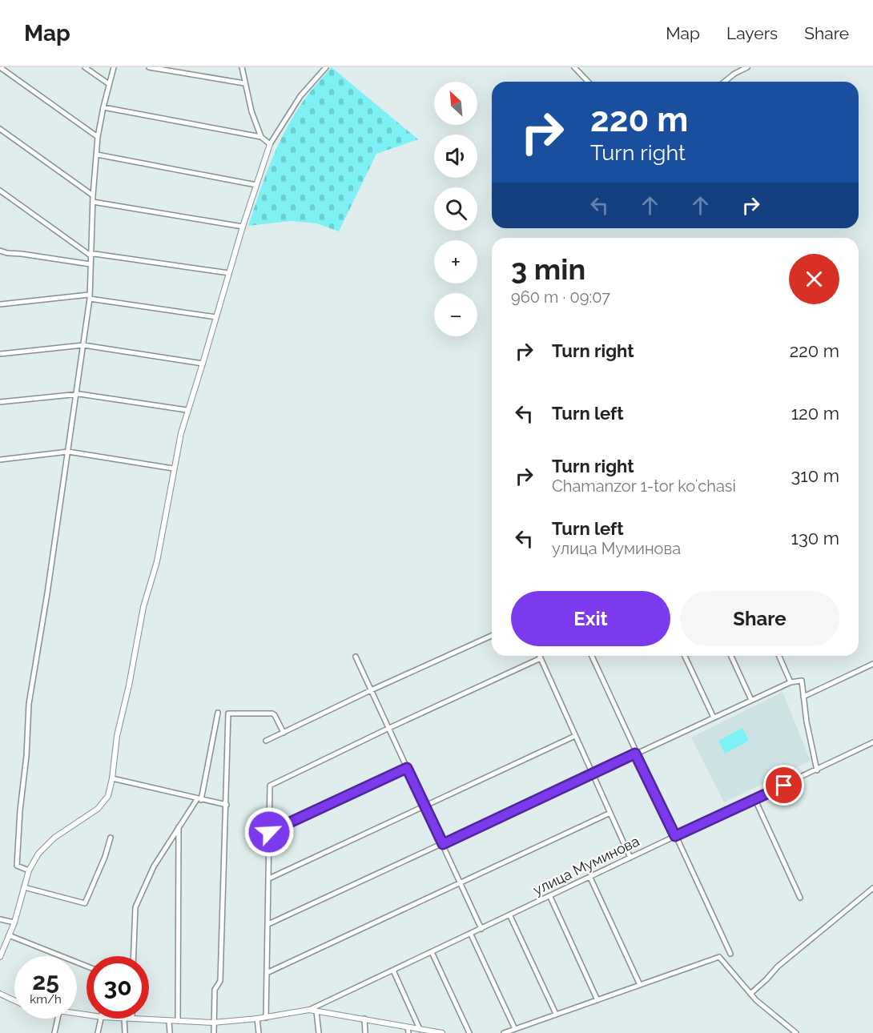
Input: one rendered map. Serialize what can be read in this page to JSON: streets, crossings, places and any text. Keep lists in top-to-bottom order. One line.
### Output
{"streets":{"street":["улица Муминова"]},"north":"top left","page":{"header":"Map","nav":["Map","Layers","Share"],"map_buttons":["+","−"],"turn":["220 m","Turn right"],"heading":["3 min","960 m · 09:07"],"list":[{"name":"Turn right","value":"220 m"},{"name":"Turn left","value":"120 m"},{"name":"Turn right","note":"Chamanzor 1-tor koʻchasi","value":"310 m"},{"name":"Turn left","note":"улица Муминова","value":"130 m"}],"buttons":["Exit","Share"],"speed":"25 km/h","limit":"30"}}
